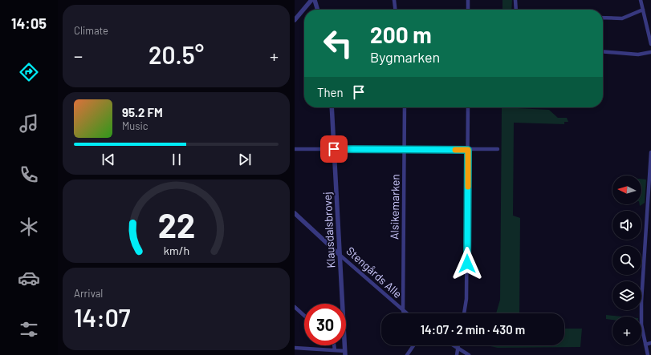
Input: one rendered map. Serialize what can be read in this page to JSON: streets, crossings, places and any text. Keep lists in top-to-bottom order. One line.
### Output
{"streets":{"street":["Alsikemarken","Klausdalsbrovej","Stengårds Alle"]},"crossings":[["Alsikemarken","Stengårds Alle"],["Klausdalsbrovej","Stengårds Alle"]],"north":"left","page":{"tabs":"14:05","tile":["Climate",["Arrival","14:07"]],"turn":["200 m","Bygmarken"],"heat":["−","20.5°","+"],"then":"Then","song":["95.2 FM","Music"],"map_buttons":"+","limit":"30","trip":"14:07 · 2 min · 430 m","gauge":["22","km/h"]}}
